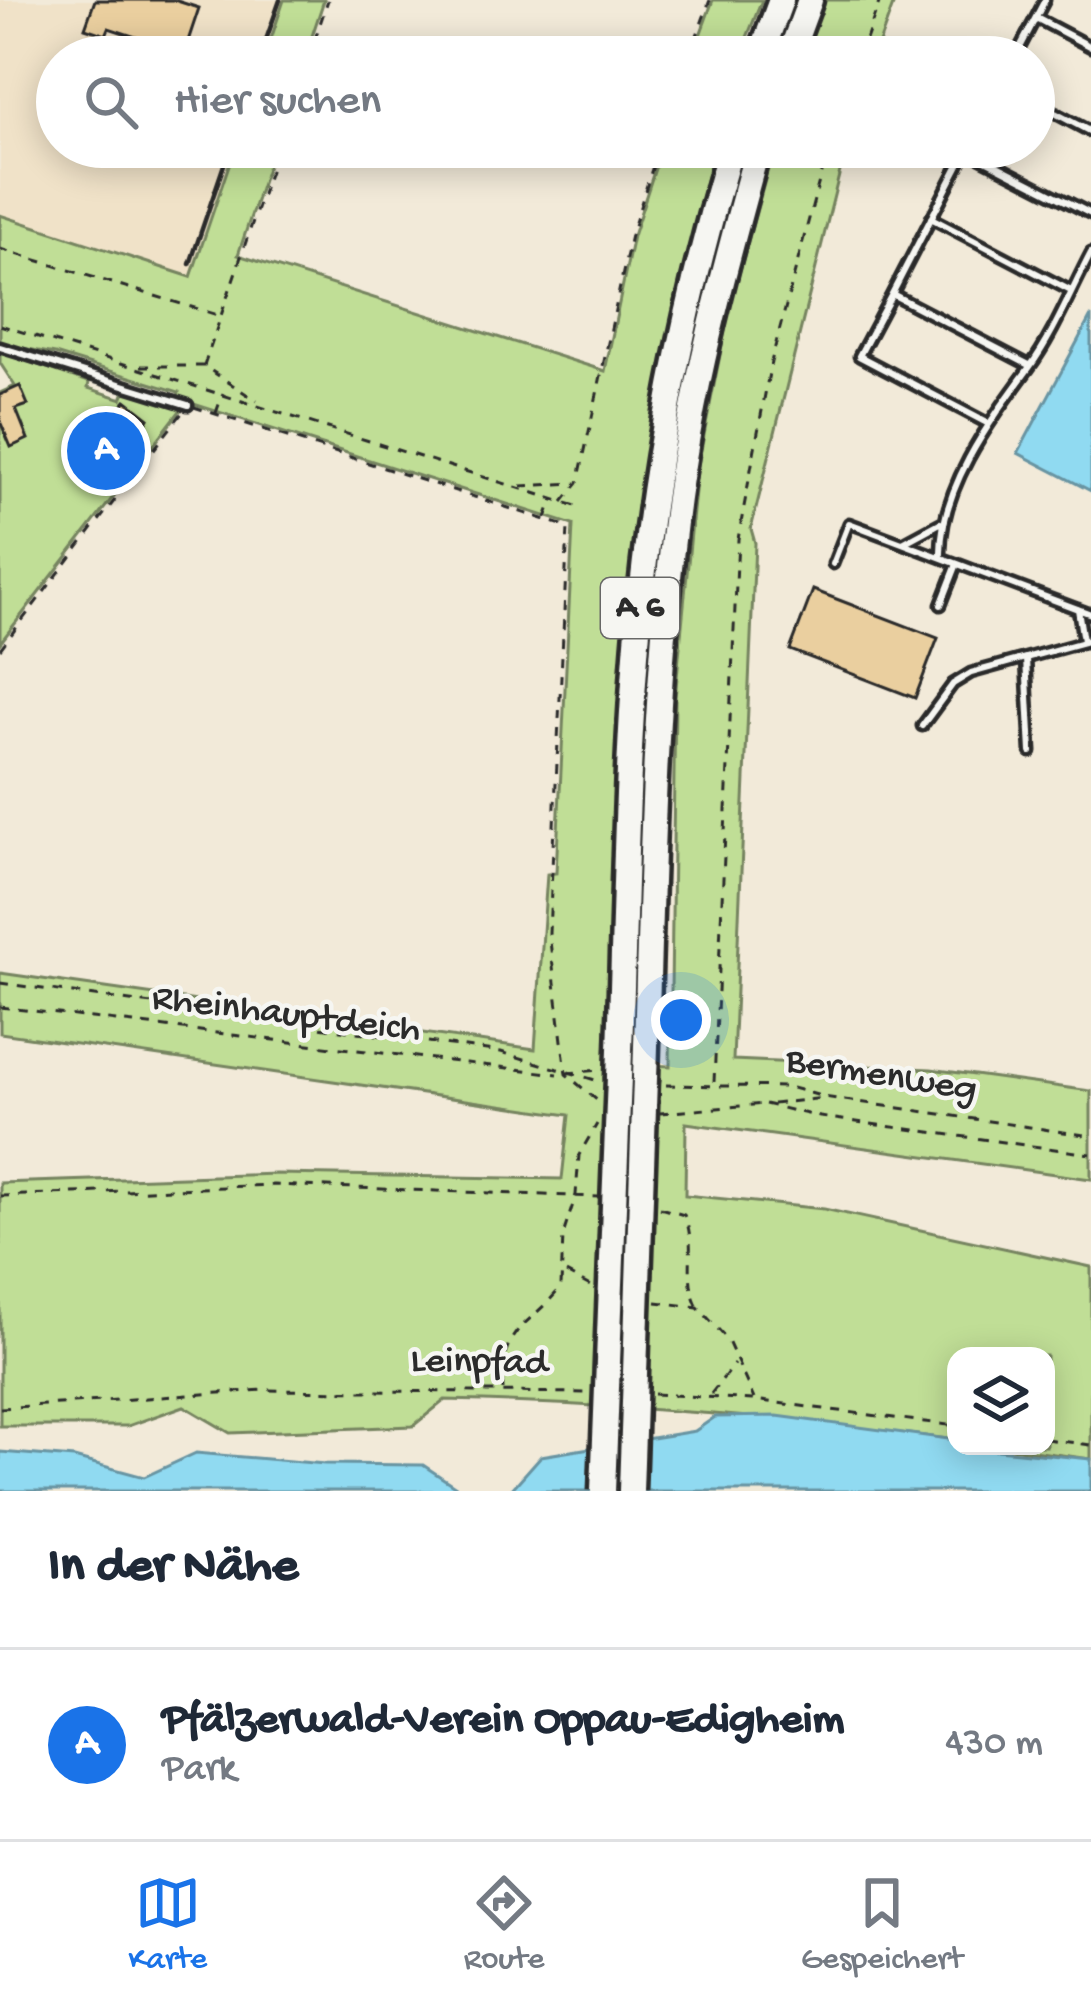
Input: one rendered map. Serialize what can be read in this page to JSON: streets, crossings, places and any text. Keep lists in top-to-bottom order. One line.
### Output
{"streets":{"highway":["A 6"],"path":["Rheinhauptdeich","Bermenweg","Leinpfad"]},"crossings":[["A 6","Bermenweg"]],"page":{"search":"Hier suchen","pins":"A","heading":"In der Nähe","list":[{"mark":"A","name":"Pfälzerwald-Verein Oppau-Edigheim","note":"Park","value":"430 m"}],"nav":["Karte","Route","Gespeichert"]}}
